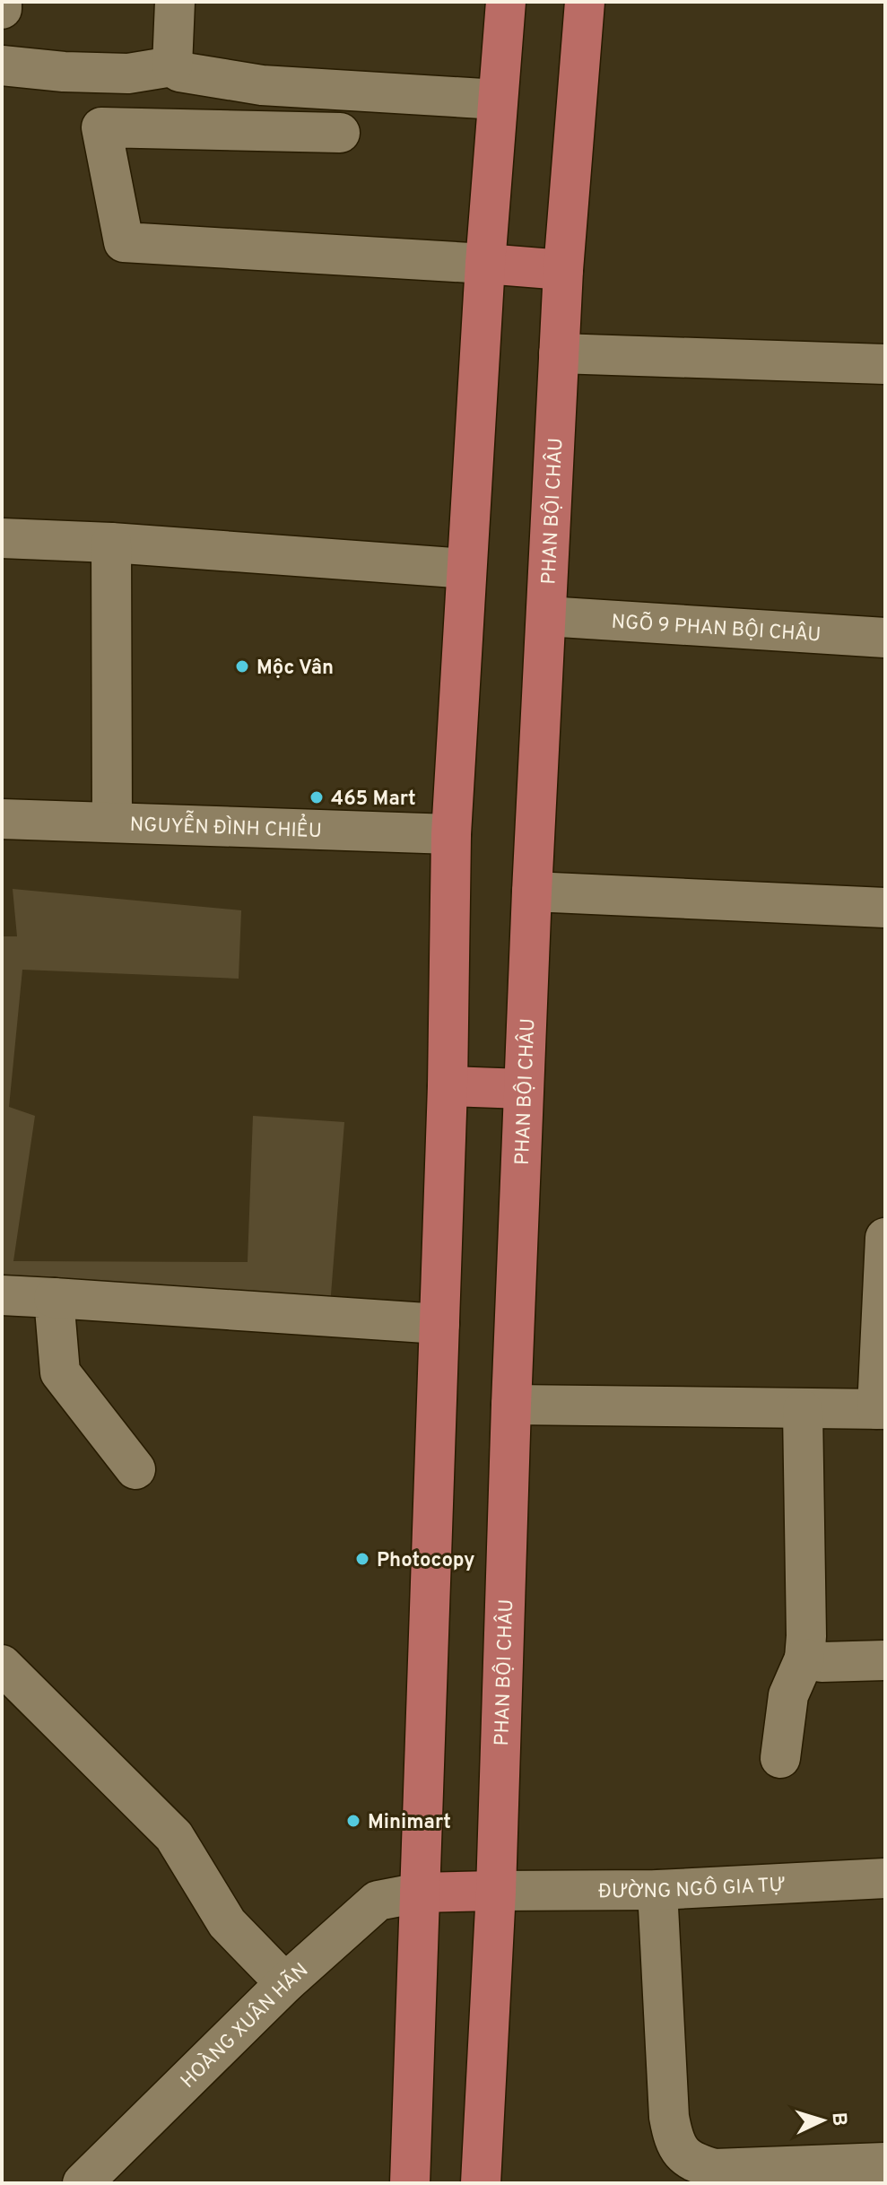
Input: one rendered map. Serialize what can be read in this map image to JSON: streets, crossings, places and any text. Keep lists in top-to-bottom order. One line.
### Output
{"streets":{"main road":["PHAN BỘI CHÂU"],"street":["NGÕ 9 PHAN BỘI CHÂU","NGUYỄN ĐÌNH CHIỂU","ĐƯỜNG NGÔ GIA TỰ","HOÀNG XUÂN HÃN"]},"crossings":[["PHAN BỘI CHÂU","NGÕ 9 PHAN BỘI CHÂU"],["PHAN BỘI CHÂU","ĐƯỜNG NGÔ GIA TỰ"]],"places":["Mộc Vân","465 Mart","Photocopy","Minimart"],"north":"right"}
